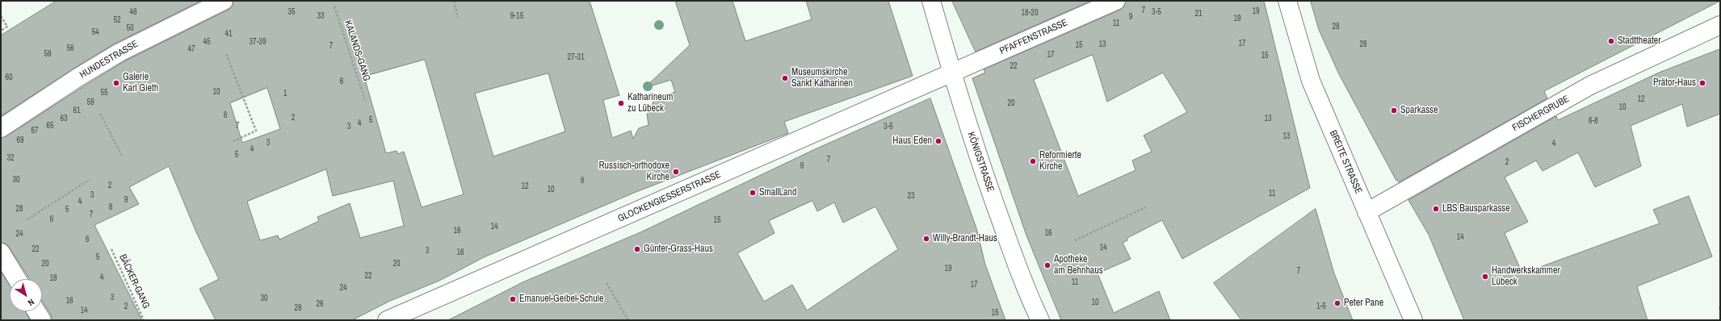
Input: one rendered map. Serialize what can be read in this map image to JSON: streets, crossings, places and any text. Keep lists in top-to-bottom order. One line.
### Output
{"streets":{"street":["PFAFFENSTRASSE","HUNDESTRASSE","FISCHERGRUBE","KÖNIGSTRASSE","BREITE STRASSE","GLOCKENGIESSERSTRASSE"],"path":["KALANDS-GANG","BÄCKER-GANG"]},"crossings":[["PFAFFENSTRASSE","KÖNIGSTRASSE"],["PFAFFENSTRASSE","GLOCKENGIESSERSTRASSE"],["FISCHERGRUBE","BREITE STRASSE"],["KÖNIGSTRASSE","GLOCKENGIESSERSTRASSE"]],"places":["Stadttheater","Museumskirche Sankt Katharinen","Galerie Karl Gieth","Prätor-Haus","Katharineum zu Lübeck","Sparkasse","Haus Eden","Reformierte Kirche","Russisch-orthodoxe Kirche","SmallLand","LBS Bausparkasse","Willy-Brandt-Haus","Günter-Grass-Haus","Apotheke am Behnhaus","Handwerkskammer Lübeck","Emanuel-Geibel-Schule","Peter Pane"],"house_numbers":["7","19","48","35","3-5","18-20","21","33","9-15","9","19","52","11","28","50","54","41","45","37-39","17","13","28","15","7","56","47","58","17","15","27-31","22","60","6","10","55","1","12","59","20","10","61","8","2","63","13","5","6-8","4","65","7","3","3-5","67","13","69","3","4","4","5","32","7","2","9","30","8","2","12","10","11","3","23","9","4","8","28","5","7","6","15","14","16","16","24","14","6","14","22","3","16","5","20","20","19","7","22","4","18","11","17","24","3","30","16","10","26","2","1-5","28","14","15"],"north":"bottom right"}
